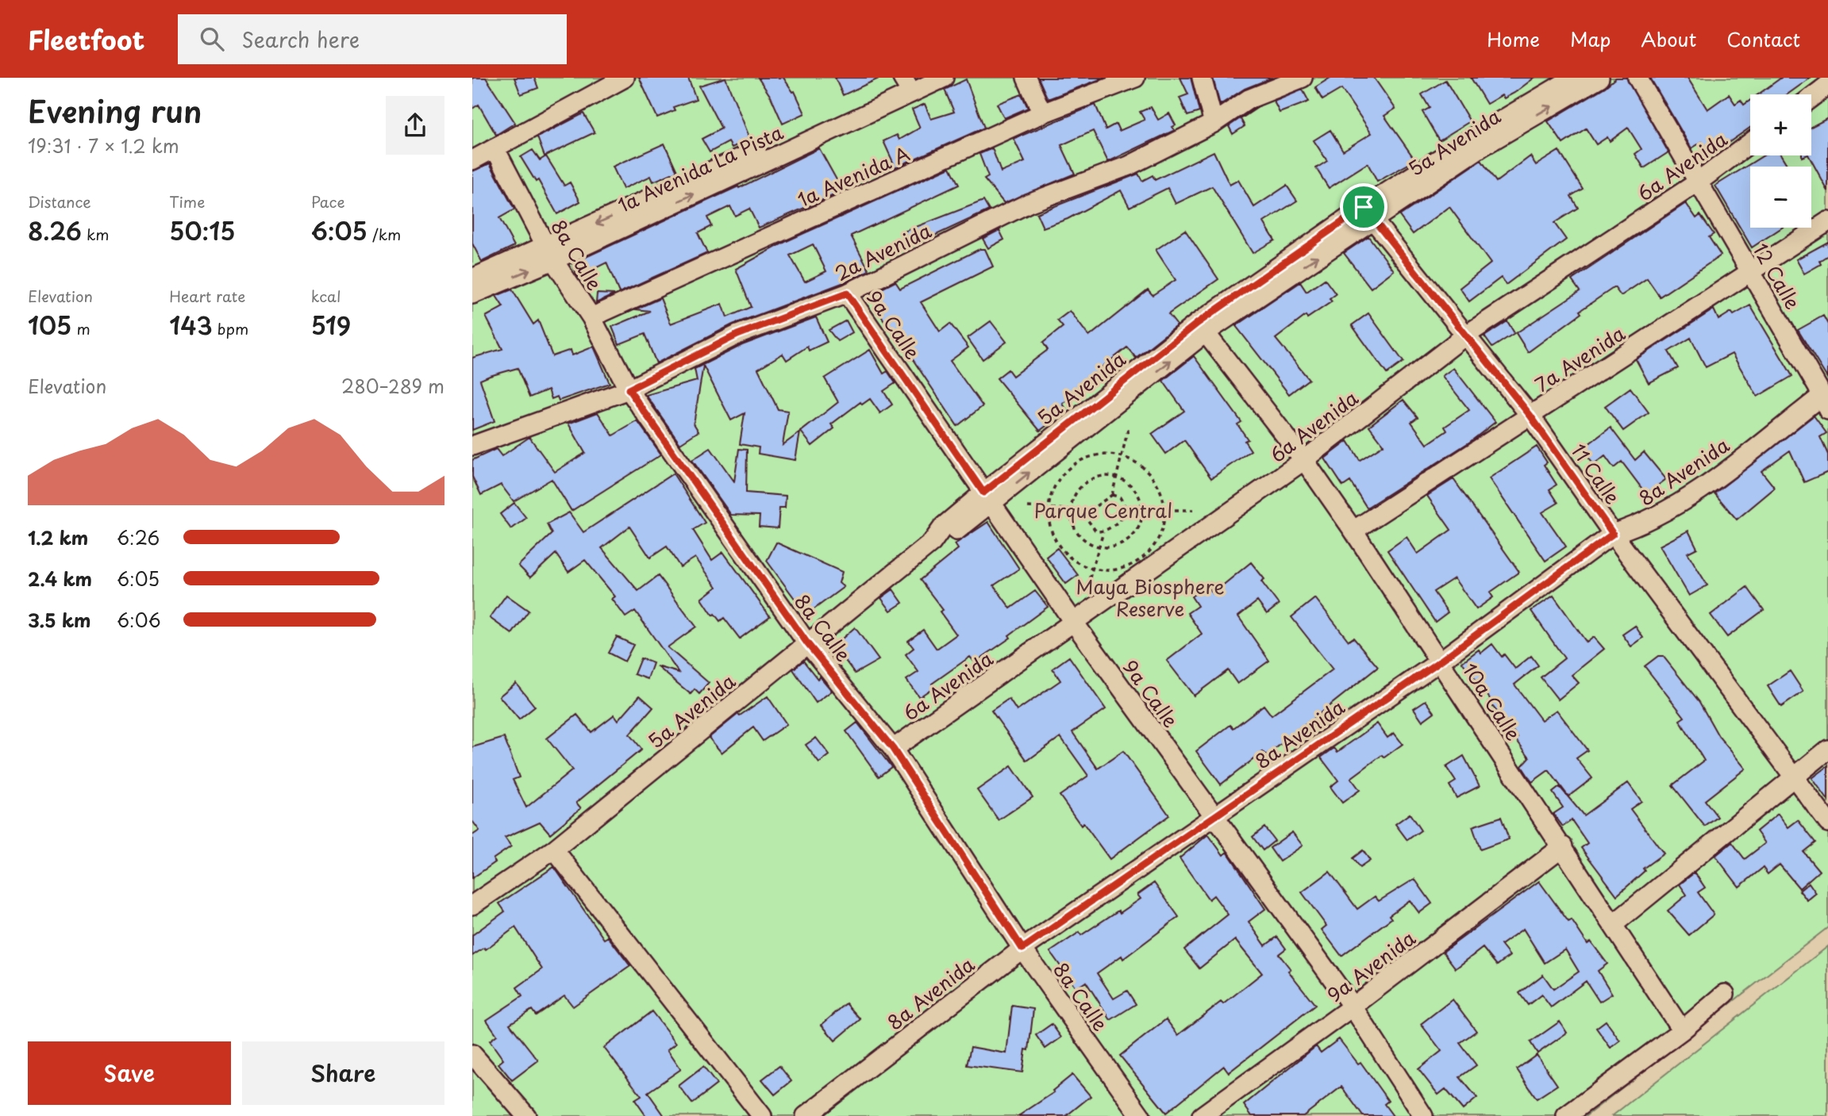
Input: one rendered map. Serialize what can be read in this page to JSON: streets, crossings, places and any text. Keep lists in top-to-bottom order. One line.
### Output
{"streets":{"street":["5a Avenida","6a Avenida","1a Avenida La Pista","1a Avenida A","2a Avenida","8a Calle","12 Calle","9a Calle","7a Avenida","8a Avenida","11 Calle","10a Calle","9a Avenida"]},"crossings":[["5a Avenida","8a Calle"],["5a Avenida","9a Calle"],["5a Avenida","11 Calle"],["5a Avenida","10a Calle"],["6a Avenida","8a Calle"],["6a Avenida","12 Calle"],["6a Avenida","9a Calle"],["6a Avenida","11 Calle"],["6a Avenida","10a Calle"],["1a Avenida La Pista","8a Calle"],["1a Avenida A","8a Calle"],["2a Avenida","8a Calle"],["2a Avenida","9a Calle"],["8a Calle","8a Avenida"],["12 Calle","7a Avenida"],["12 Calle","8a Avenida"],["9a Calle","8a Avenida"],["9a Calle","9a Avenida"],["7a Avenida","11 Calle"],["7a Avenida","10a Calle"],["8a Avenida","11 Calle"],["8a Avenida","10a Calle"],["10a Calle","9a Avenida"]],"parks":["Parque Central","Maya Biosphere Reserve"],"page":{"header":"Fleetfoot","search":"Search here","nav":["Home","Map","About","Contact"],"heading":["Evening run","19:31 · 7 × 1.2 km"],"map_buttons":["+","−"],"stats":[["Distance","8.26 km"],["Time","50:15"],["Pace","6:05 /km"],["Elevation","105 m"],["Heart rate","143 bpm"],["kcal","519"]],"chart":["Elevation","280–289 m"],"list":[{"name":"1.2 km","note":"6:26"},{"name":"2.4 km","note":"6:05"},{"name":"3.5 km","note":"6:06"}],"buttons":["Save","Share"]}}
